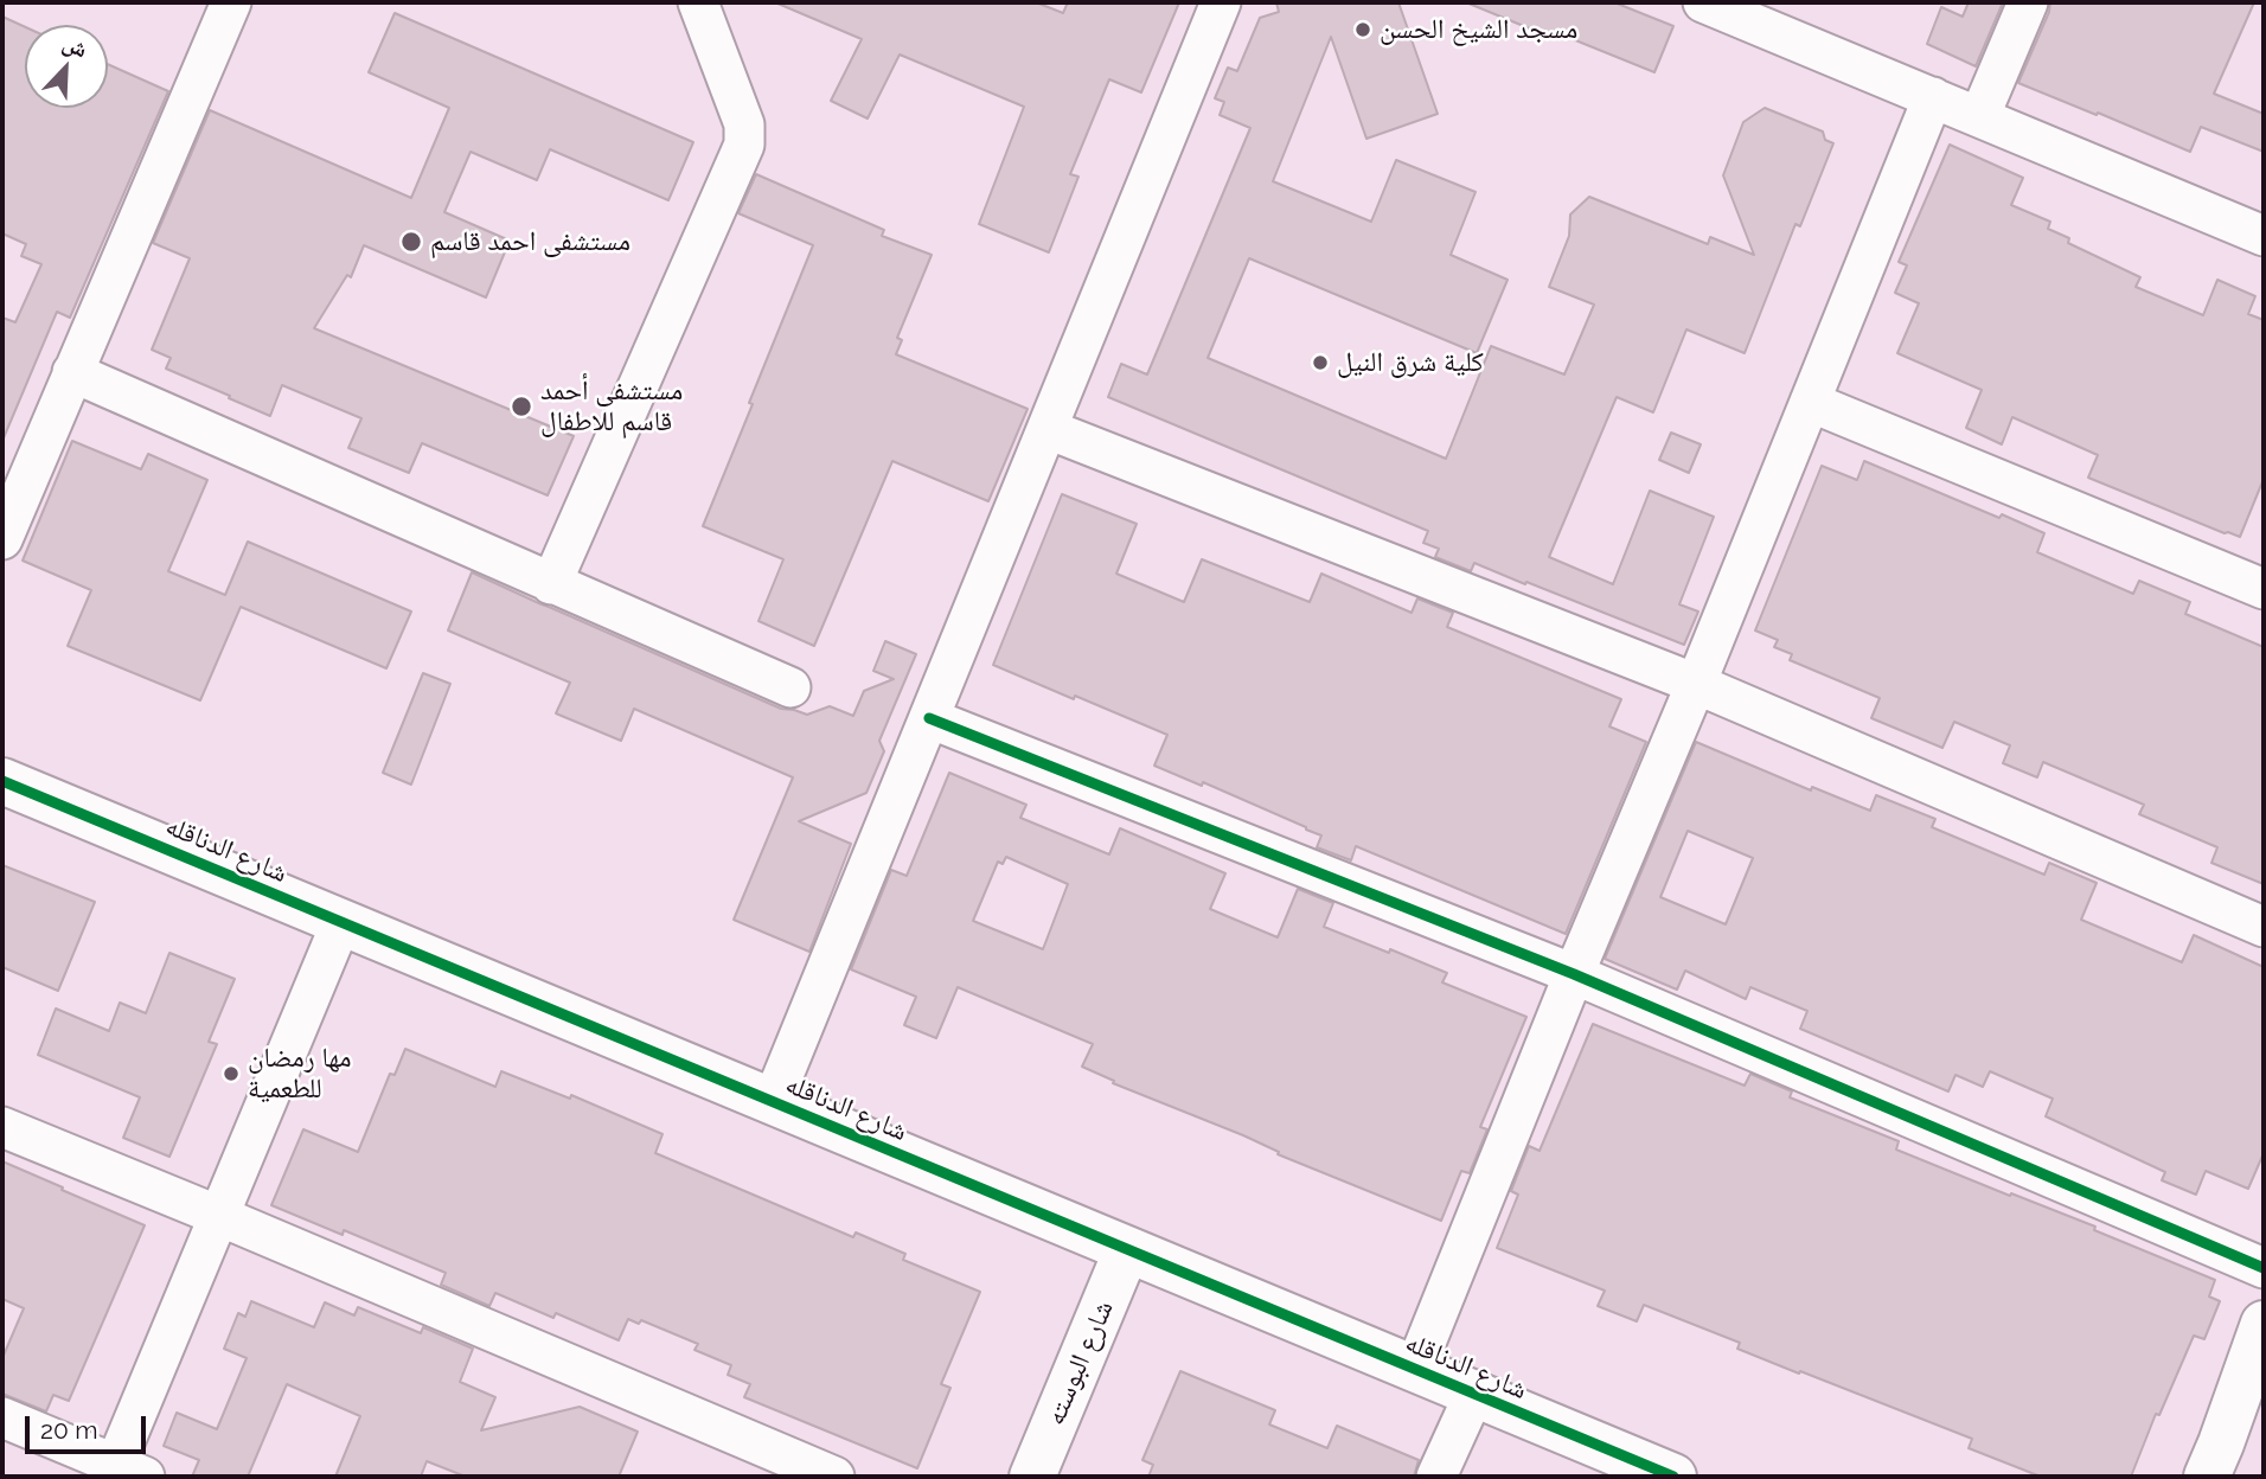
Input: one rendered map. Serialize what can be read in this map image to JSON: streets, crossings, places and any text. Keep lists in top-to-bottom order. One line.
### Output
{"streets":{"street":["شارع الدناقله","شارع البوسته"]},"crossings":[["شارع الدناقله","شارع البوسته"]],"places":["مسجد الشيخ الحسن","مستشفى احمد قاسم","كلية شرق النيل","مستشفى أحمد قاسم للاطفال","مها رمضان للطعمية"],"scale_bar":"20 m","north":"top right"}
